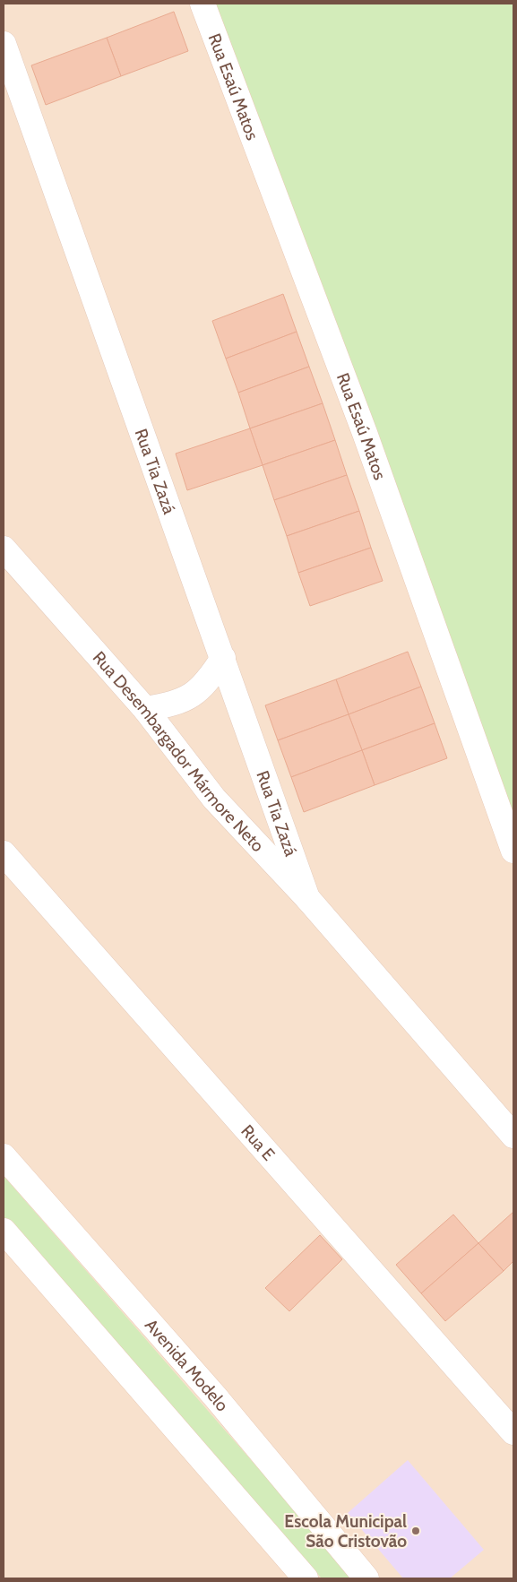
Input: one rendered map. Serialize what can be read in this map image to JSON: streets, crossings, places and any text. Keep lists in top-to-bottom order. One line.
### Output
{"streets":{"street":["Rua Esaú Matos","Rua Tia Zazá","Rua Desembargador Mármore Neto","Rua E","Avenida Modelo"]},"crossings":[["Rua Tia Zazá","Rua Desembargador Mármore Neto"]],"places":["Escola Municipal São Cristovão"]}
